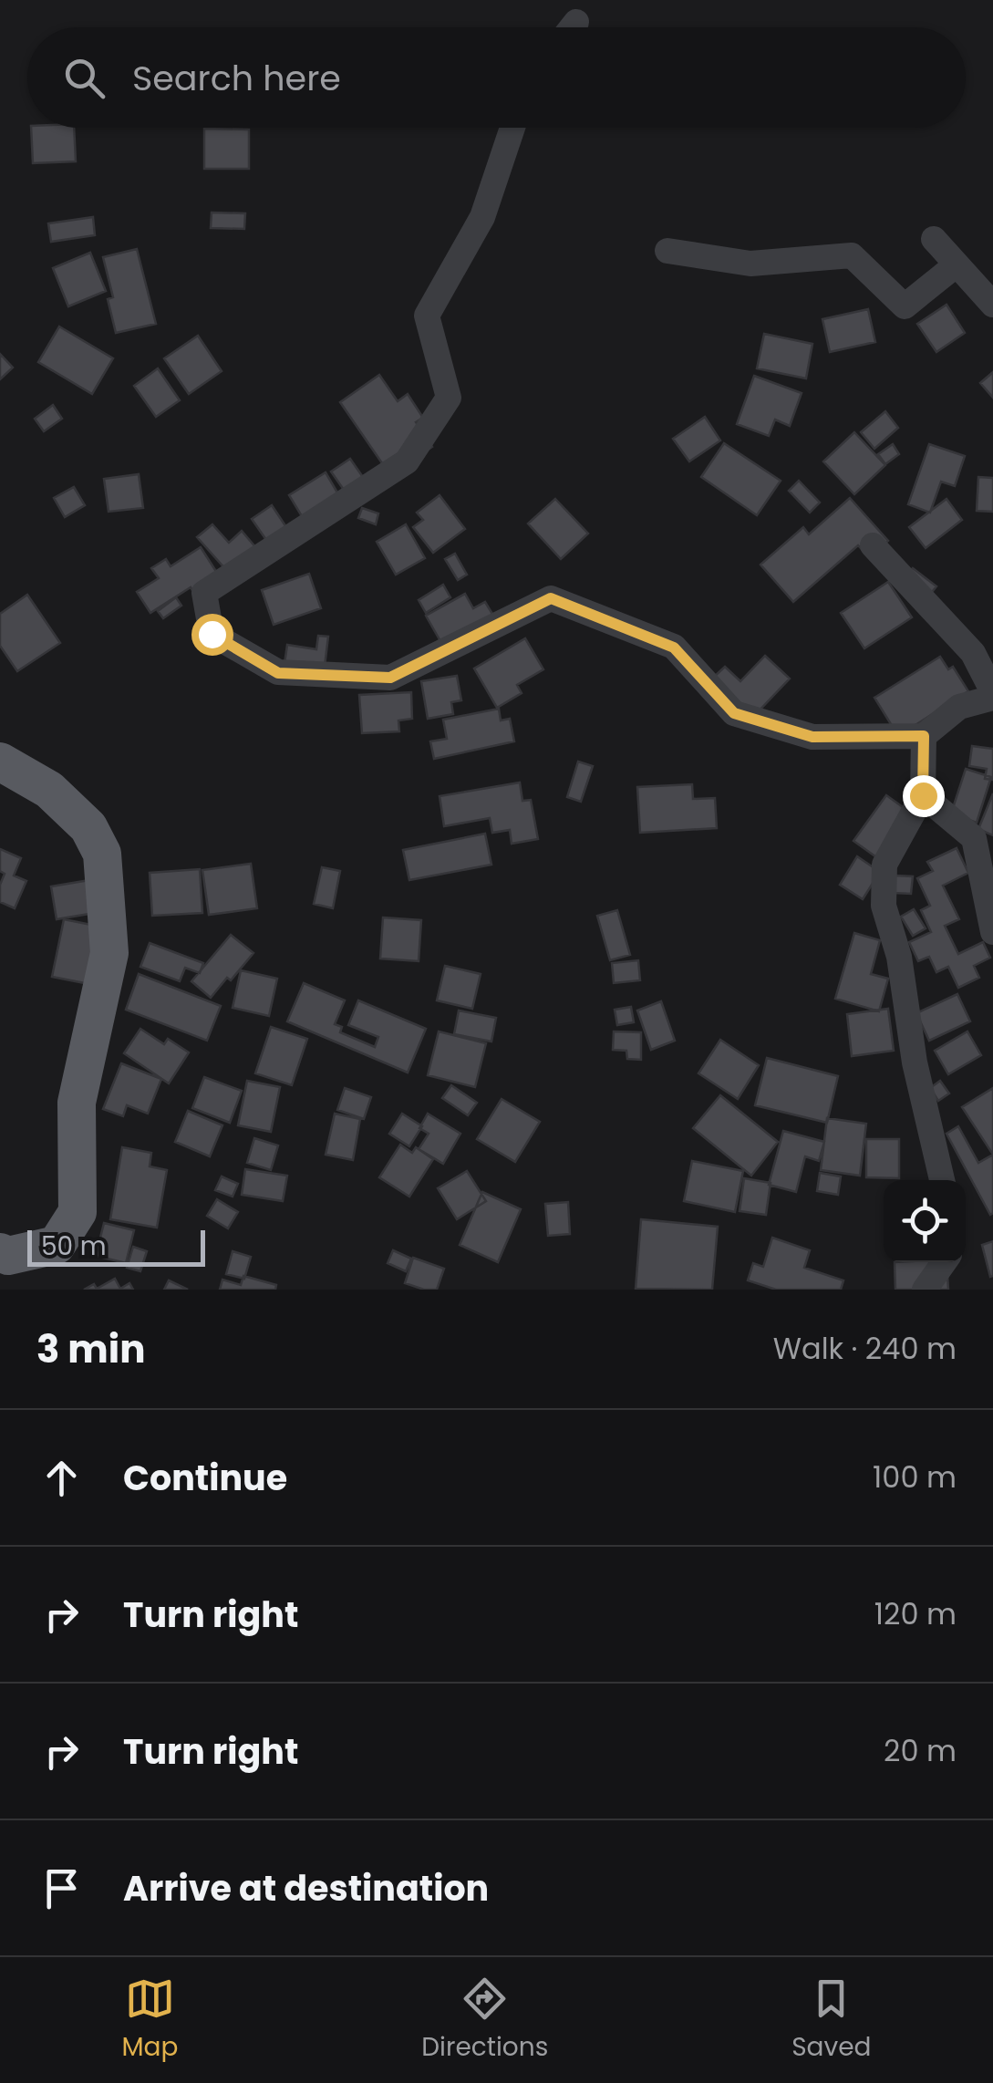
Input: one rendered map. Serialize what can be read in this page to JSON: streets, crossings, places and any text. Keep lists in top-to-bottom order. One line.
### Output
{"scale_bar":"50 m","page":{"search":"Search here","scale":"50 m","heading":["3 min","Walk · 240 m"],"list":[["Continue","100 m"],["Turn right","120 m"],["Turn right","20 m"],"Arrive at destination"],"nav":["Map","Directions","Saved"]}}
